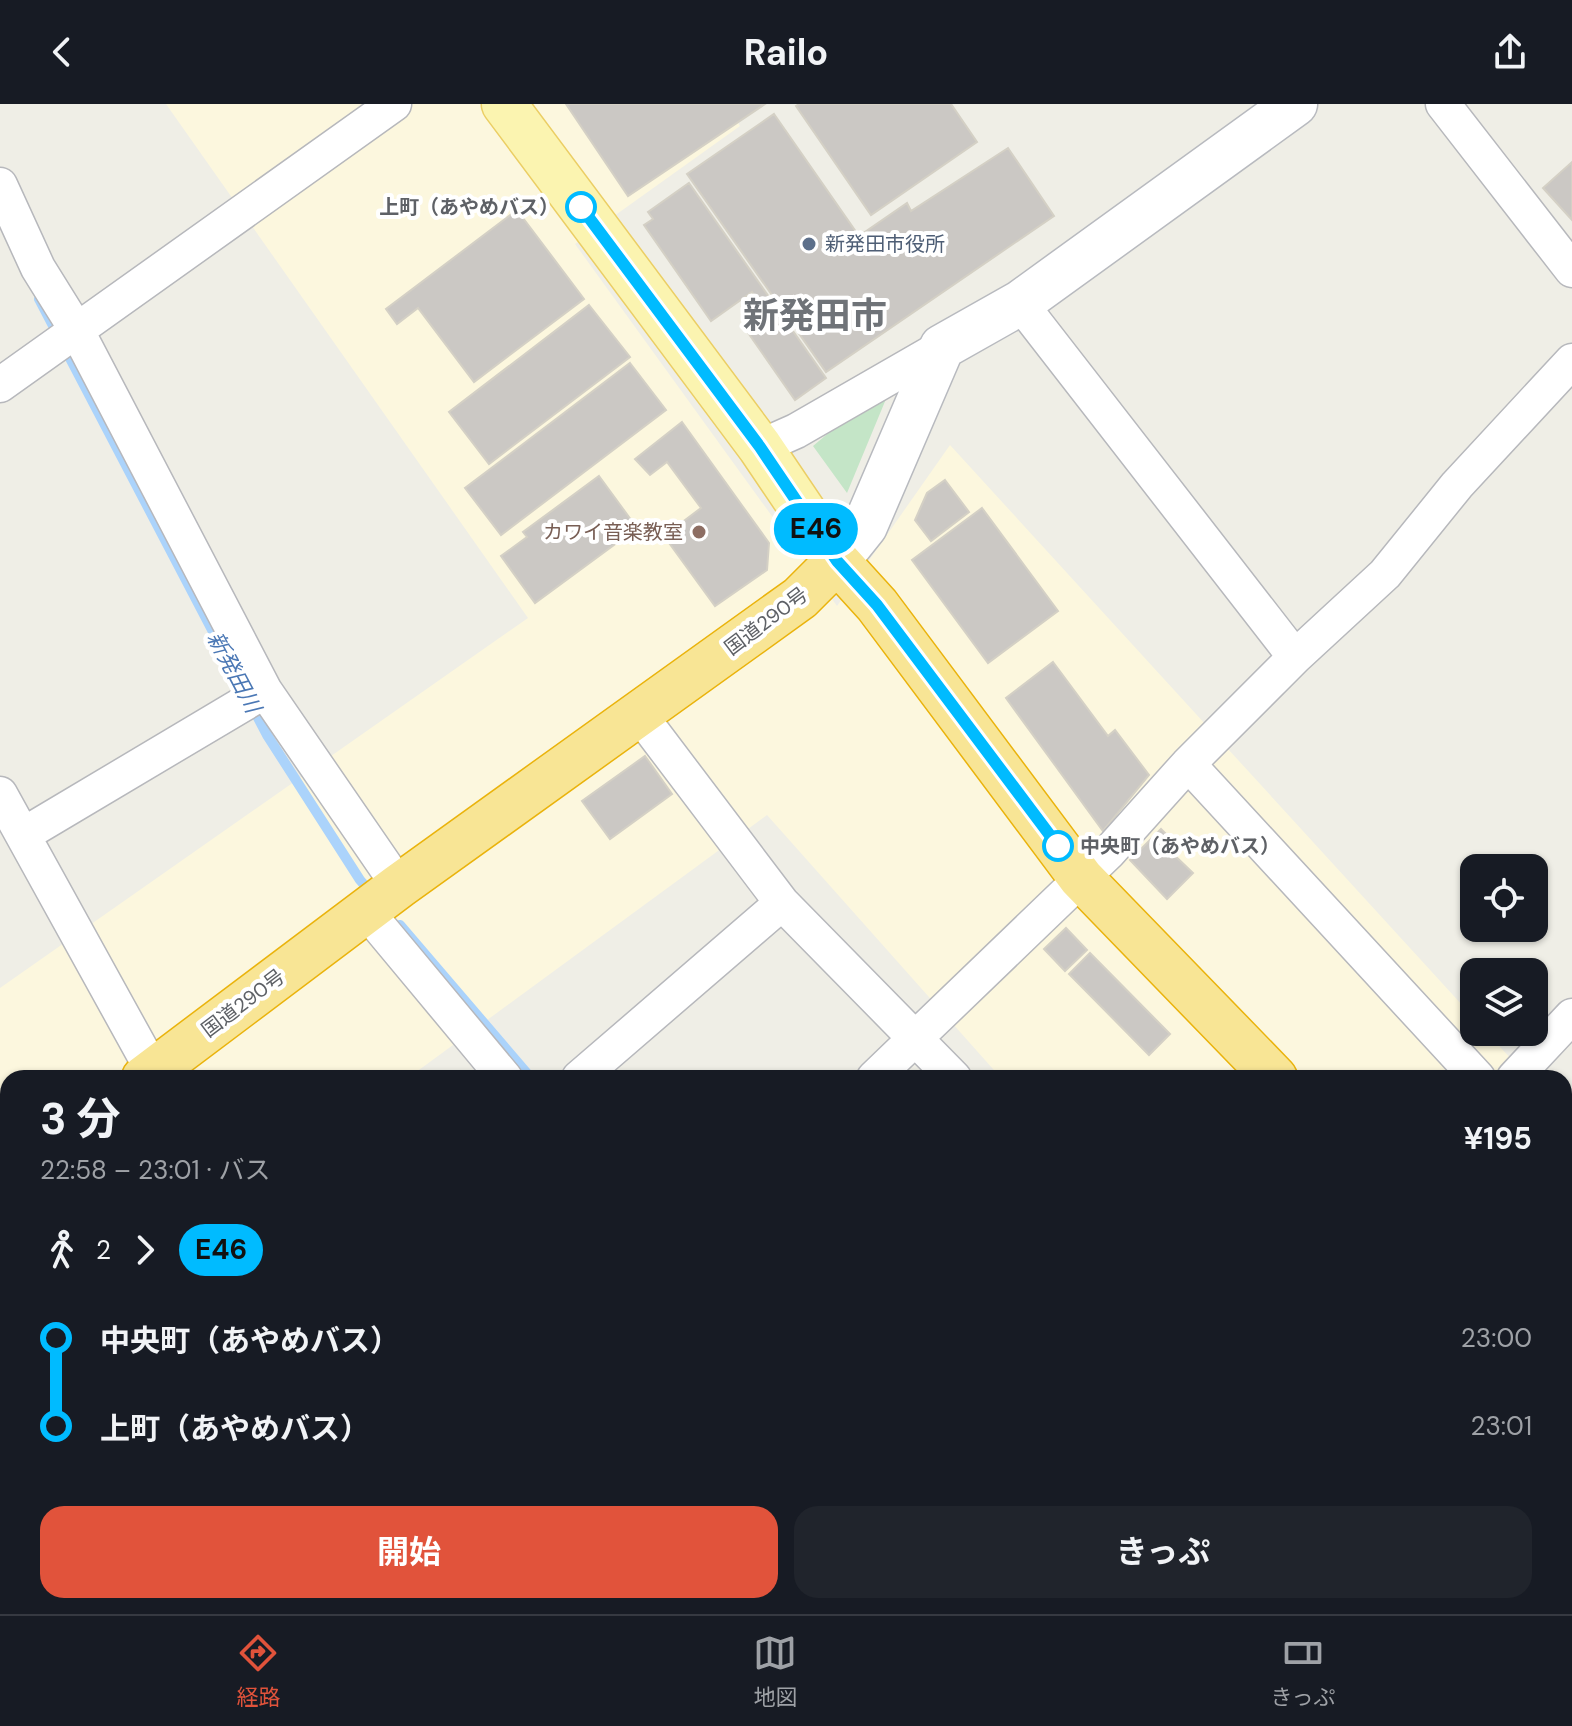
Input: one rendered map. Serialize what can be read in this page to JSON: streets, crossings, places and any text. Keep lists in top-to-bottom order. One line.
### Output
{"streets":{"highway":["国道290号"]},"districts":["新発田市"],"water":["新発田川"],"places":["上町（あやめバス）","新発田市役所","カワイ音楽教室","中央町（あやめバス）"],"lines":["bus line E46"],"page":{"header":"Railo","on_map":"E46","heading":["3 分","22:58 – 23:01 · バス","¥195"],"legs":["2","E46"],"list":[{"name":"中央町（あやめバス）","value":"23:00"},{"name":"上町（あやめバス）","value":"23:01"}],"buttons":["開始","きっぷ"],"tabs":["経路","地図","きっぷ"]}}
